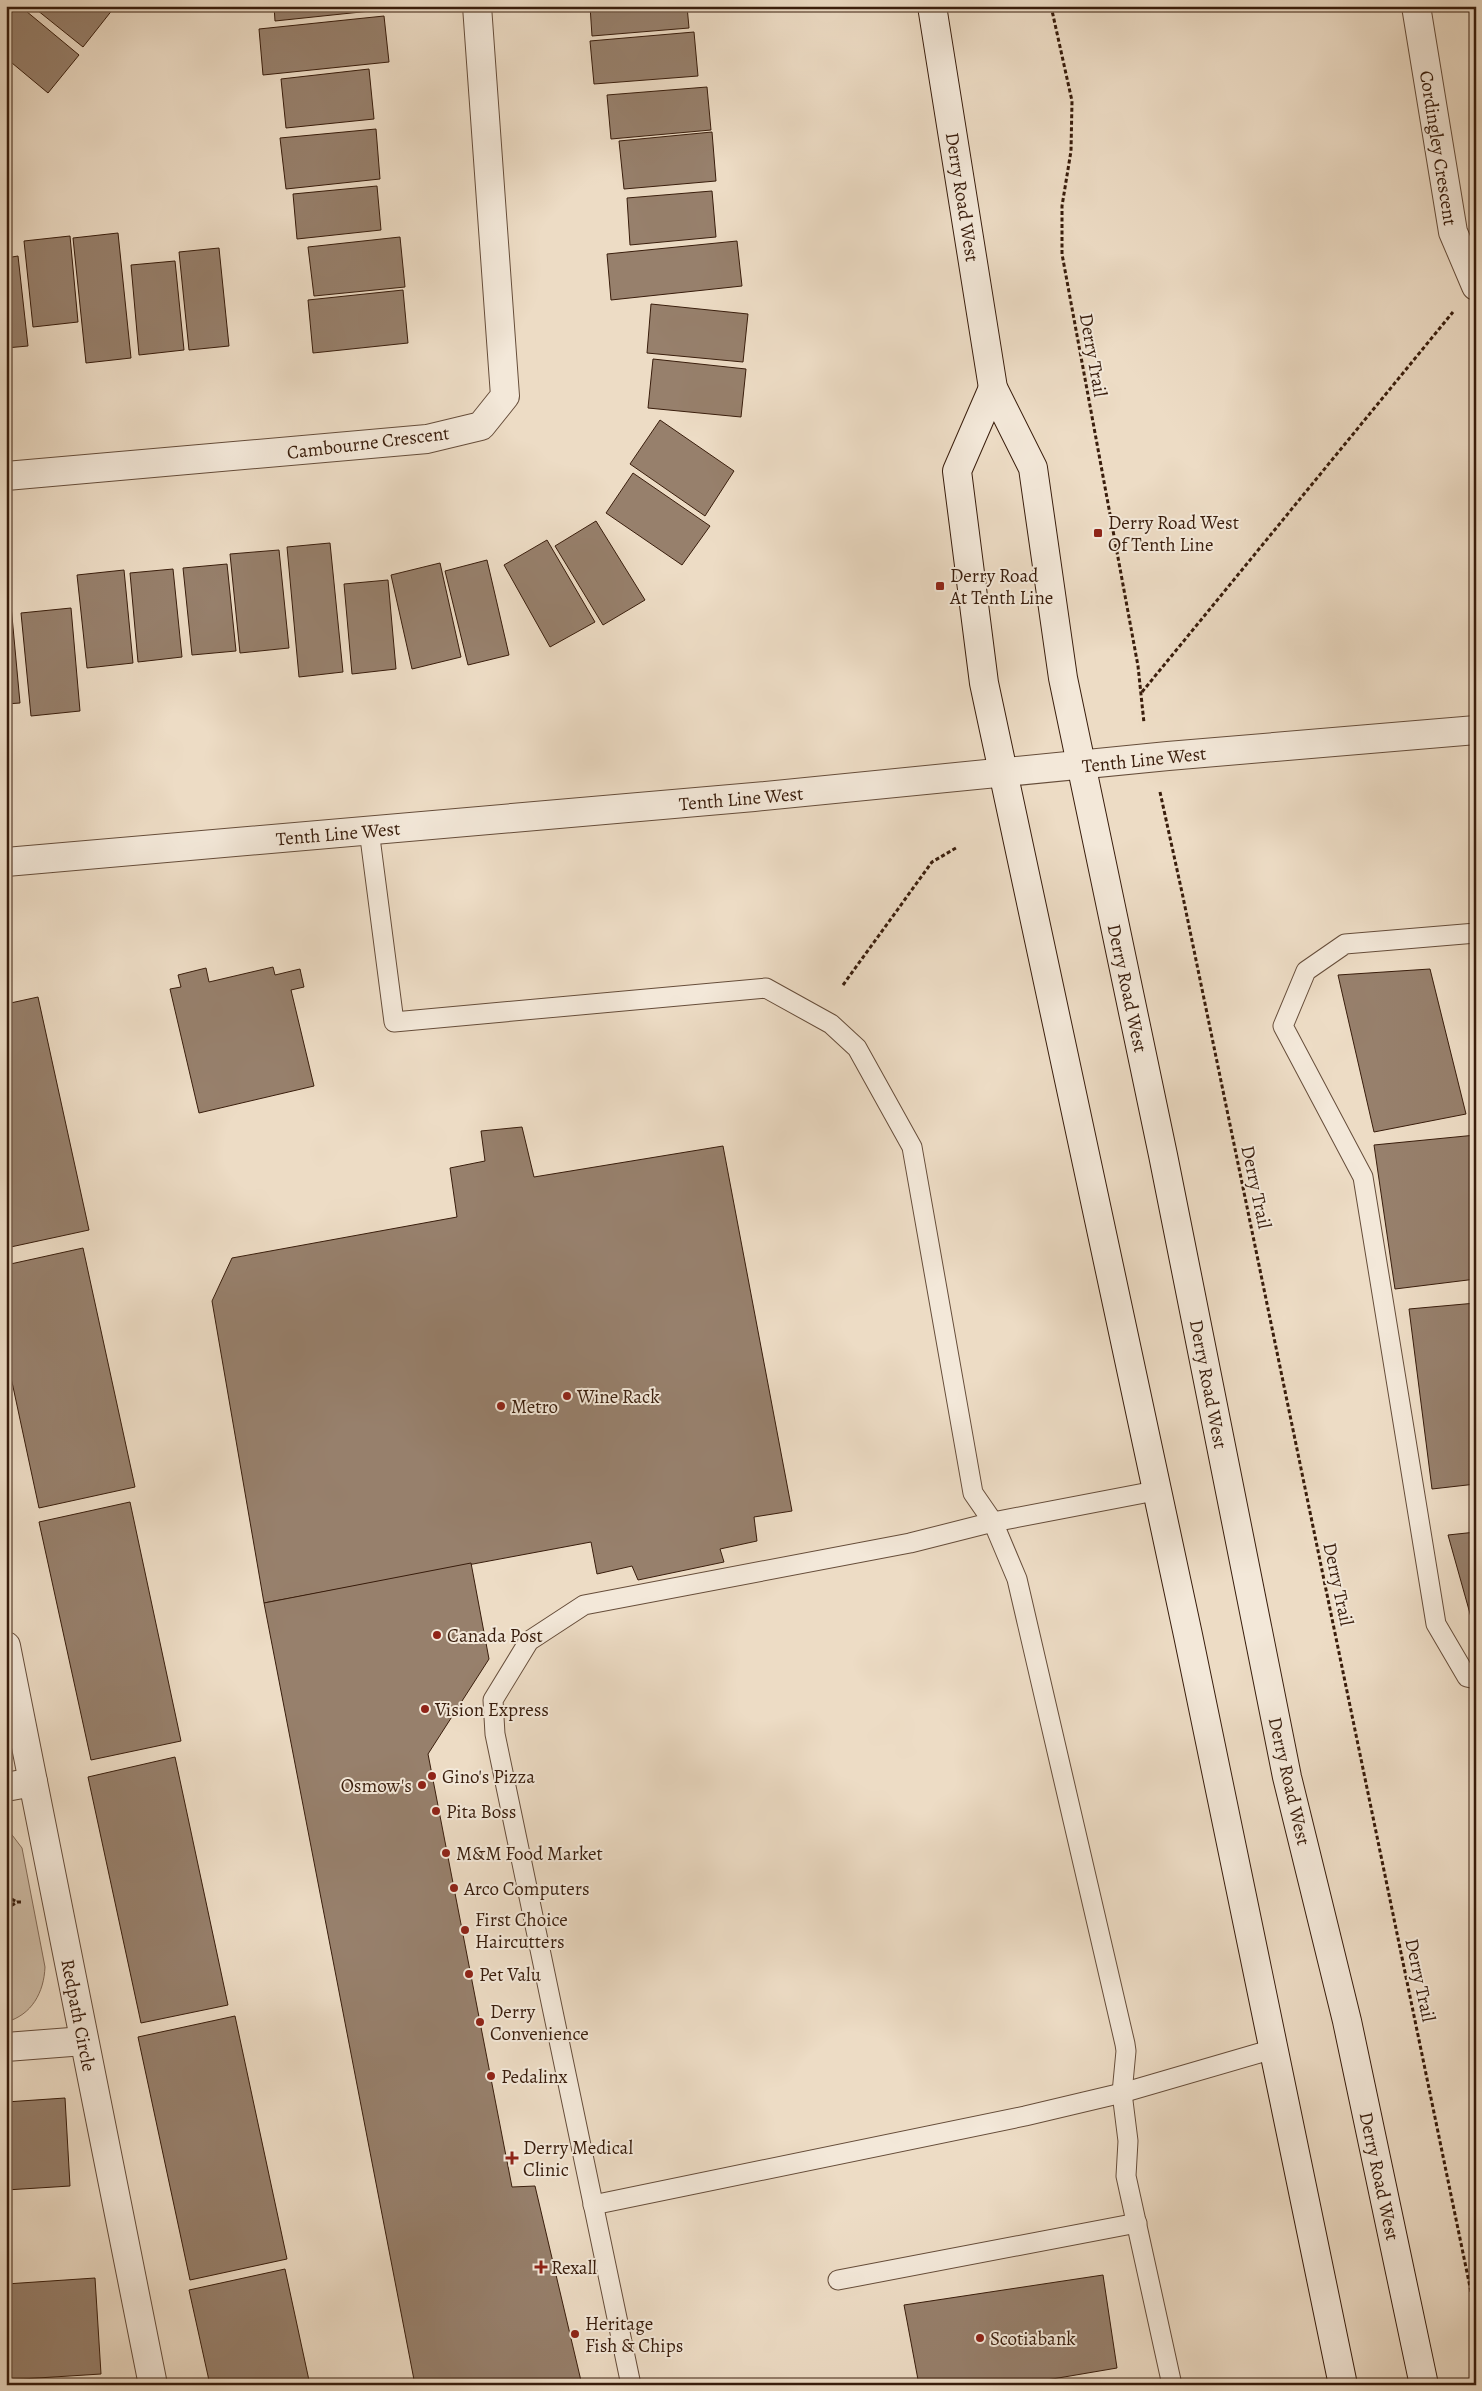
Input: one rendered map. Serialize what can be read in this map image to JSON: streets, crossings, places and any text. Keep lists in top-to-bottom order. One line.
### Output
{"streets":{"main road":["Cordingley Crescent","Derry Road West","Cambourne Crescent","Tenth Line West","Redpath Circle"],"path":["Derry Trail"]},"crossings":[["Derry Road West","Tenth Line West"]],"places":{"transit":["Derry Road West Of Tenth Line","Derry Road At Tenth Line"],"other":["Wine Rack","Metro","Canada Post","Vision Express","Gino's Pizza","Osmow's","Pita Boss","M&M Food Market","Arco Computers","First Choice Haircutters","Pet Valu","Derry Convenience","Pedalinx","Heritage Fish & Chips","Scotiabank"],"health":["Derry Medical Clinic","Rexall"]}}
